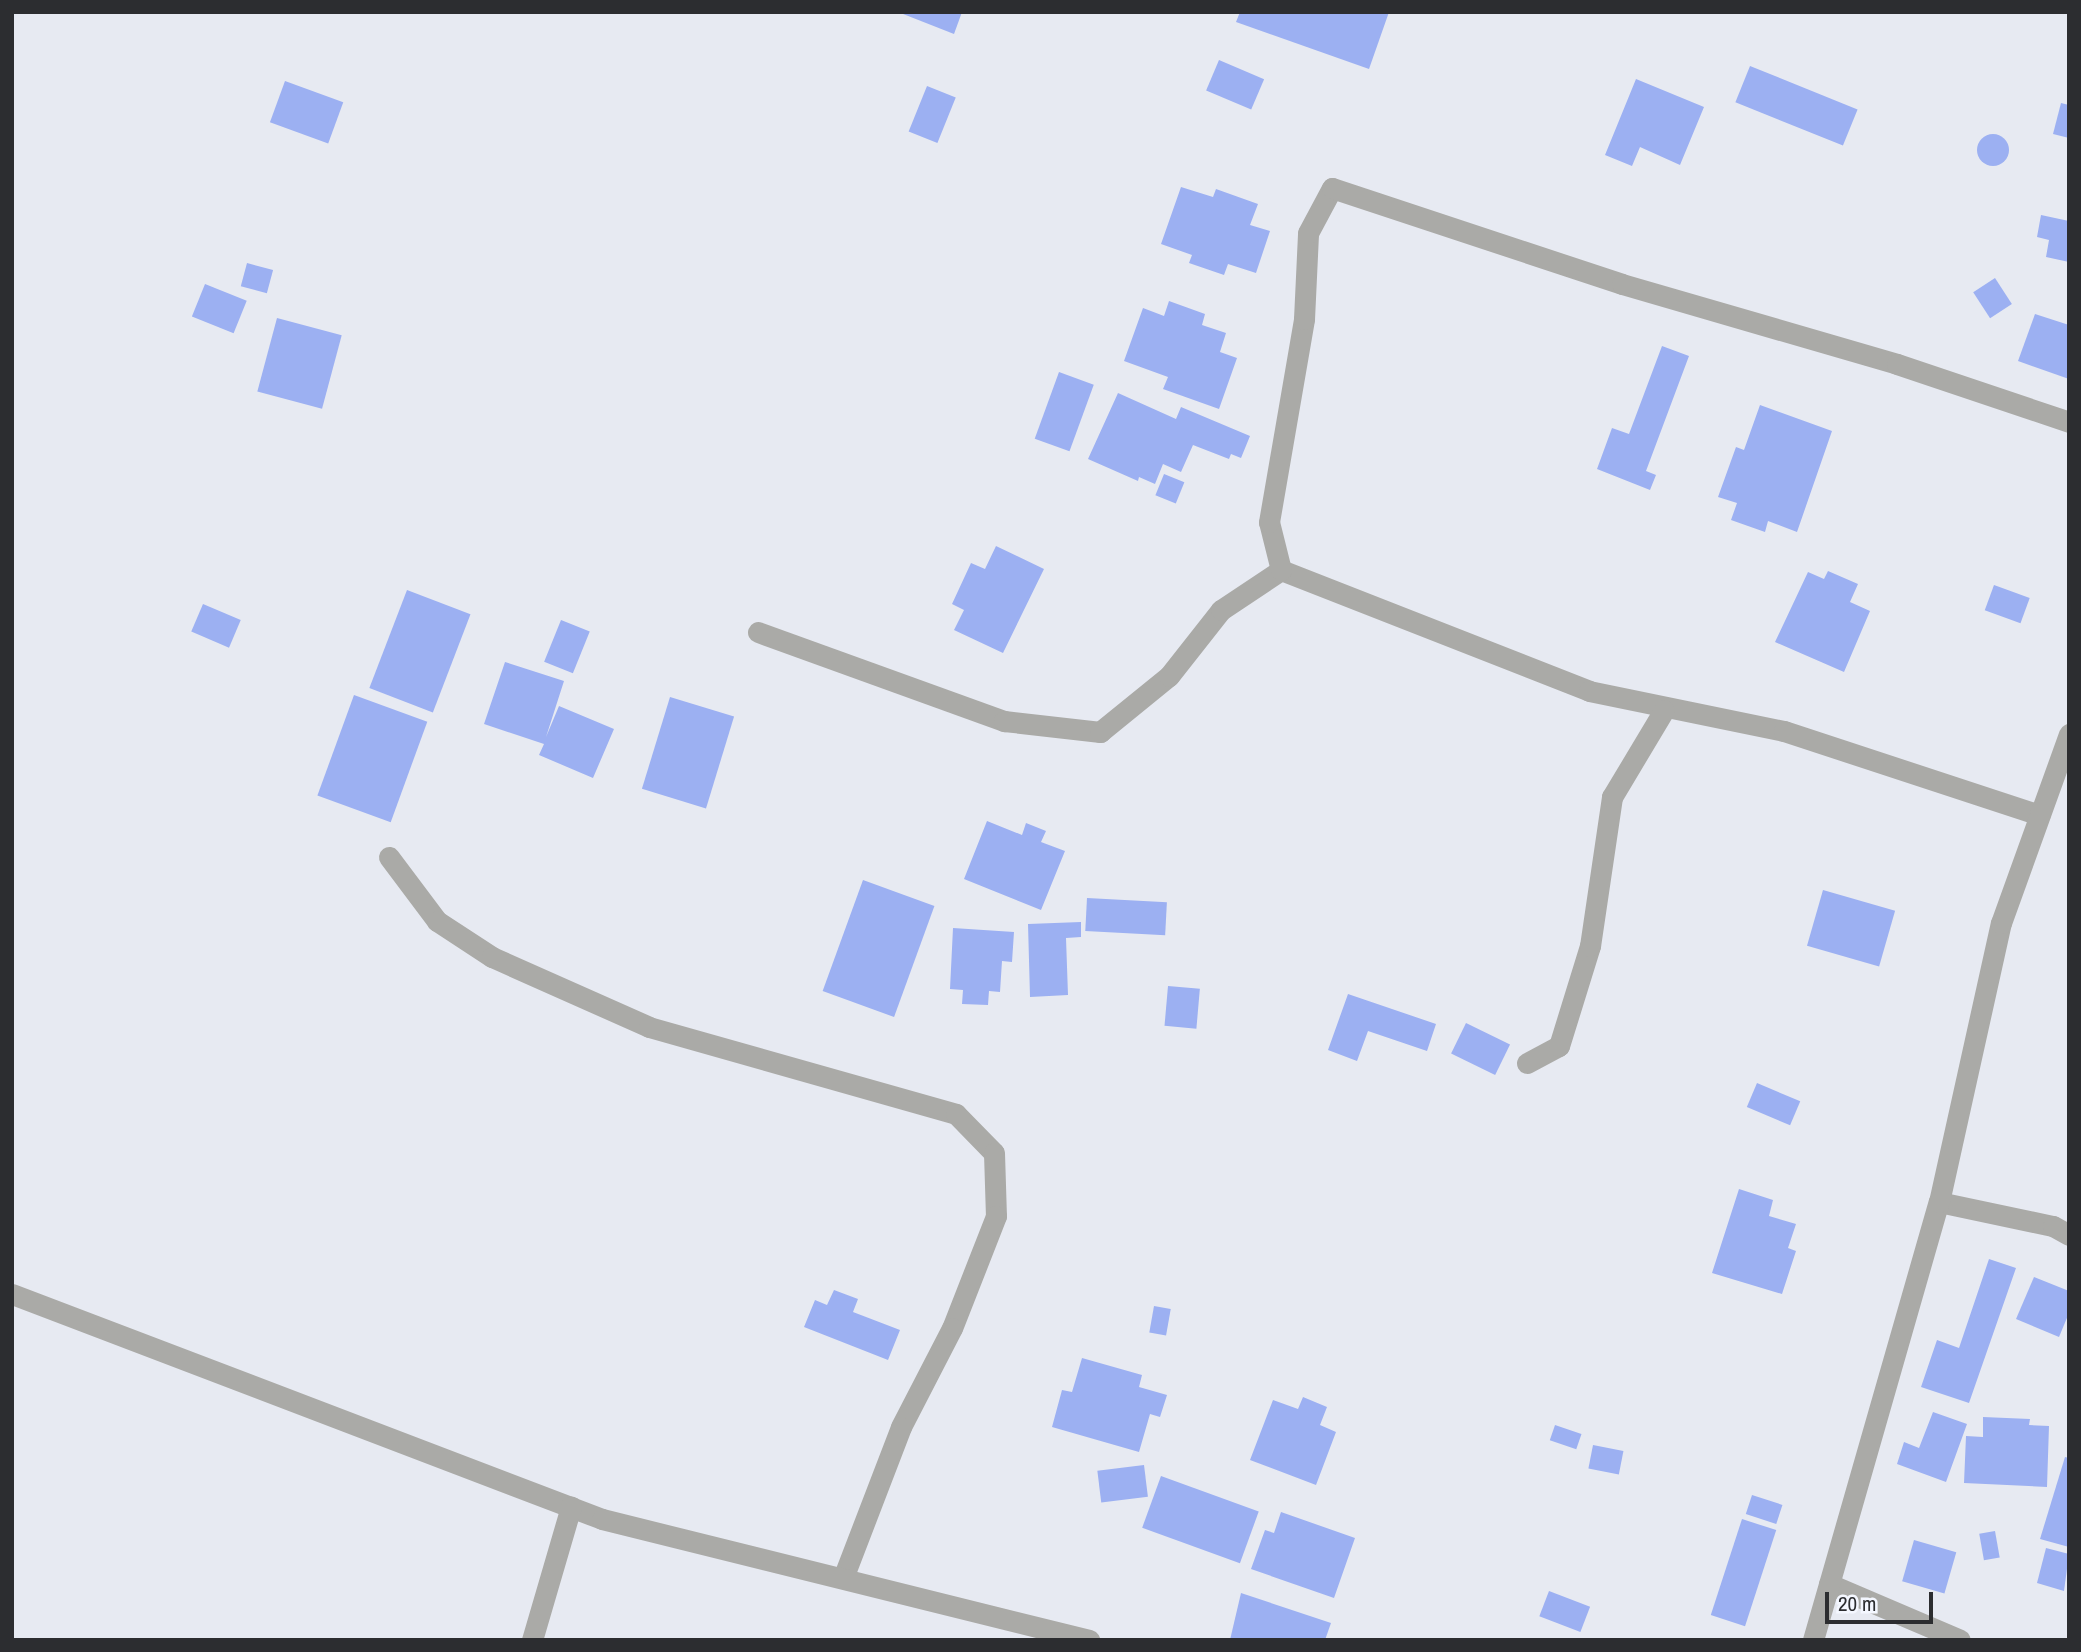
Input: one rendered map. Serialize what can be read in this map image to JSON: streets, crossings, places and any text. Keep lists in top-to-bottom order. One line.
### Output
{"scale_bar":"20 m"}
